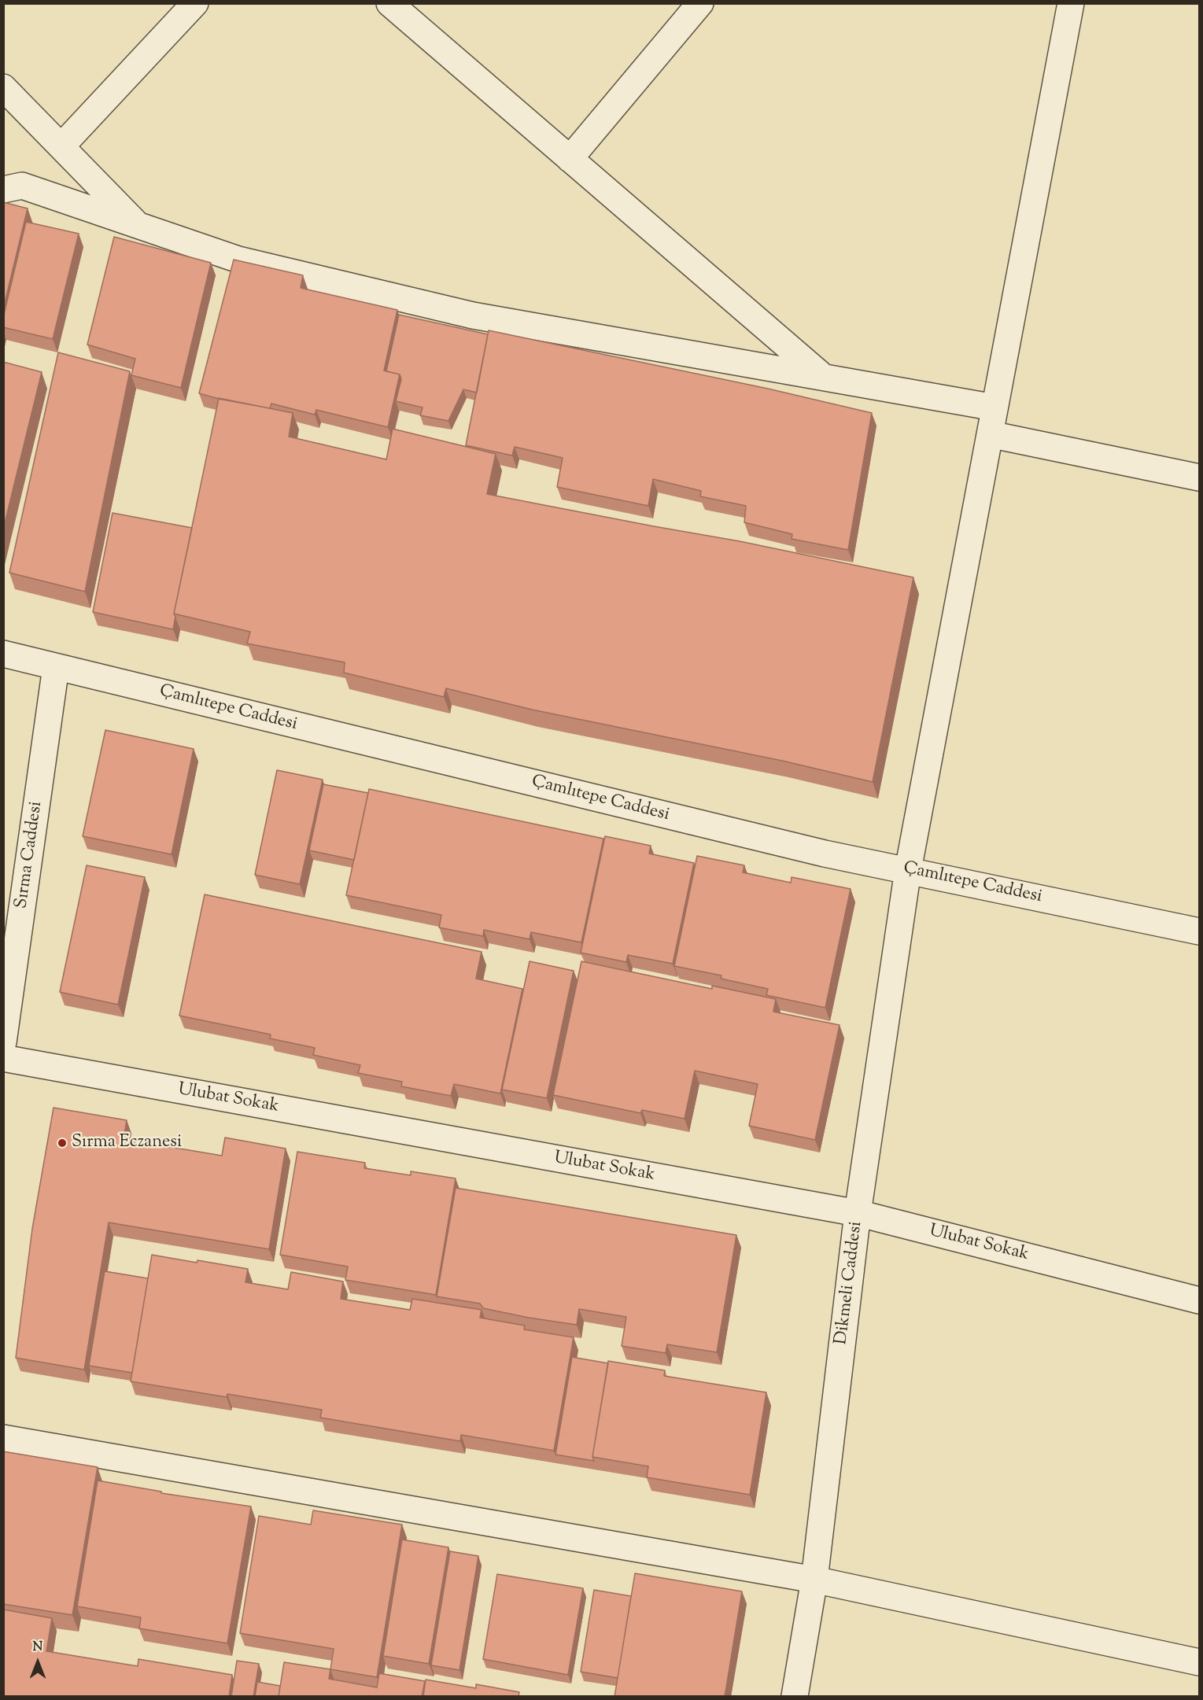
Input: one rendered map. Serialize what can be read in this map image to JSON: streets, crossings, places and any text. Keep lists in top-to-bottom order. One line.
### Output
{"streets":{"street":["Çamlıtepe Caddesi","Sırma Caddesi","Ulubat Sokak","Dikmeli Caddesi"]},"crossings":[["Çamlıtepe Caddesi","Sırma Caddesi"],["Çamlıtepe Caddesi","Dikmeli Caddesi"],["Ulubat Sokak","Dikmeli Caddesi"]],"places":["Sırma Eczanesi"],"north":"top"}
